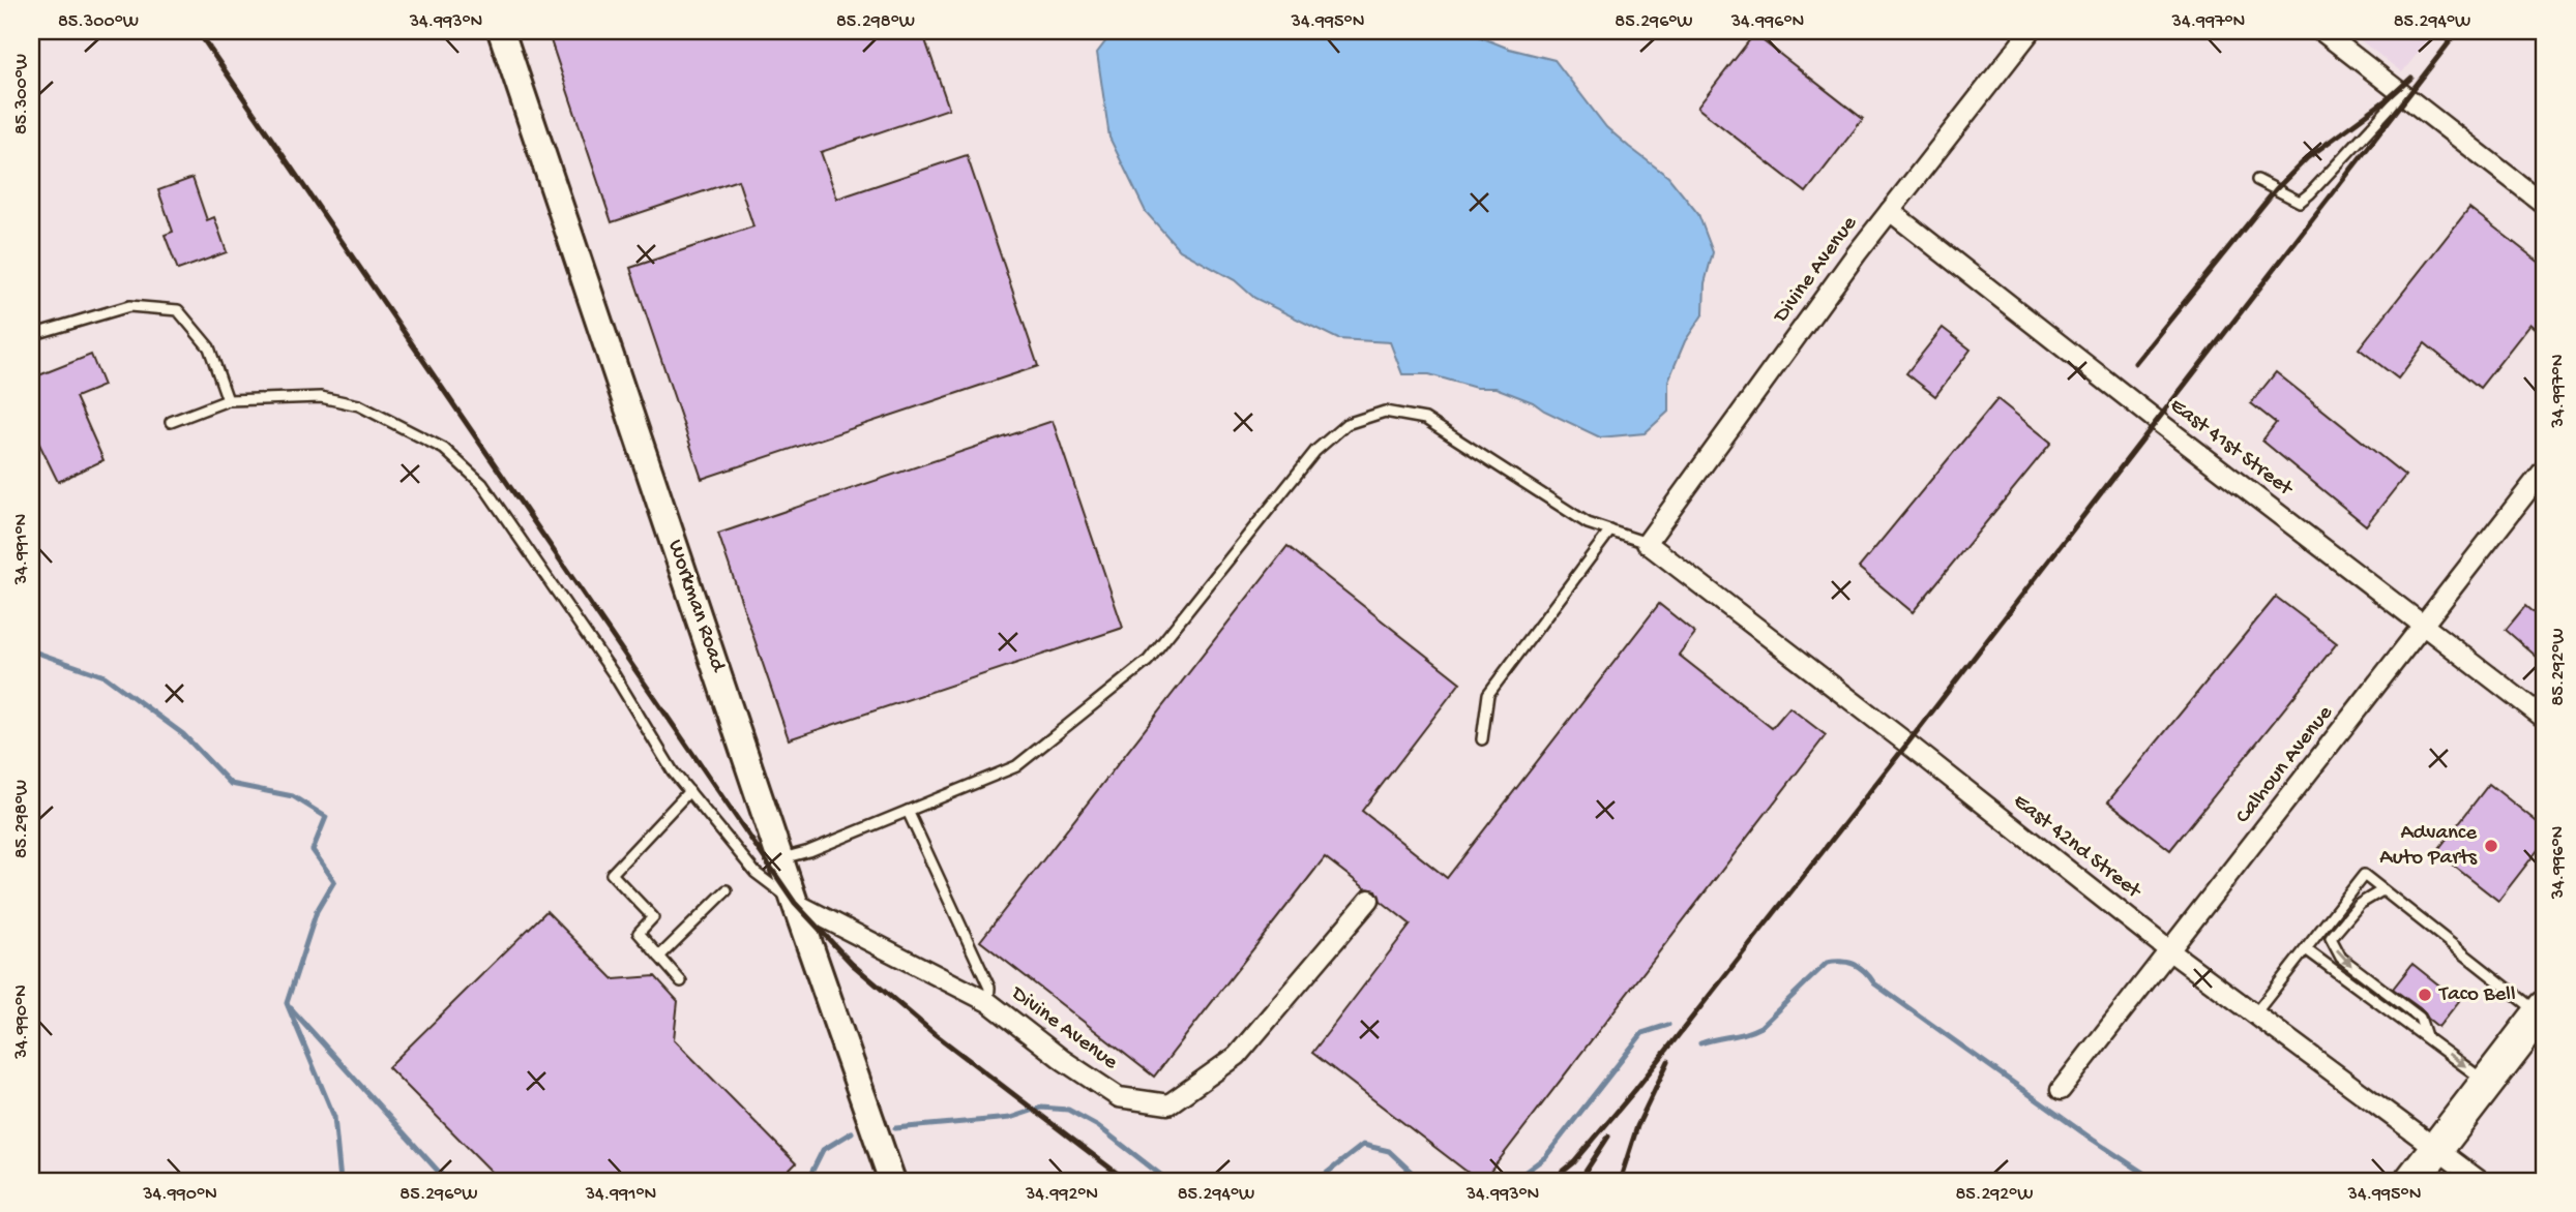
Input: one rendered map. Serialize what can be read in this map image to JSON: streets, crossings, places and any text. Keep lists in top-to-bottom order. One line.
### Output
{"streets":{"street":["Divine Avenue","East 41st Street","Workman Road","Calhoun Avenue","East 42nd Street"]},"crossings":[["Divine Avenue","East 41st Street"],["Divine Avenue","Workman Road"],["Divine Avenue","East 42nd Street"],["East 41st Street","Calhoun Avenue"],["Calhoun Avenue","East 42nd Street"]],"places":["Advance Auto Parts","Taco Bell"],"coordinates":["85.300°W","34.993°N","85.298°W","34.995°N","85.296°W","34.996°N","34.997°N","85.294°W","34.991°N","85.292°W","34.990°N","34.992°N"]}
